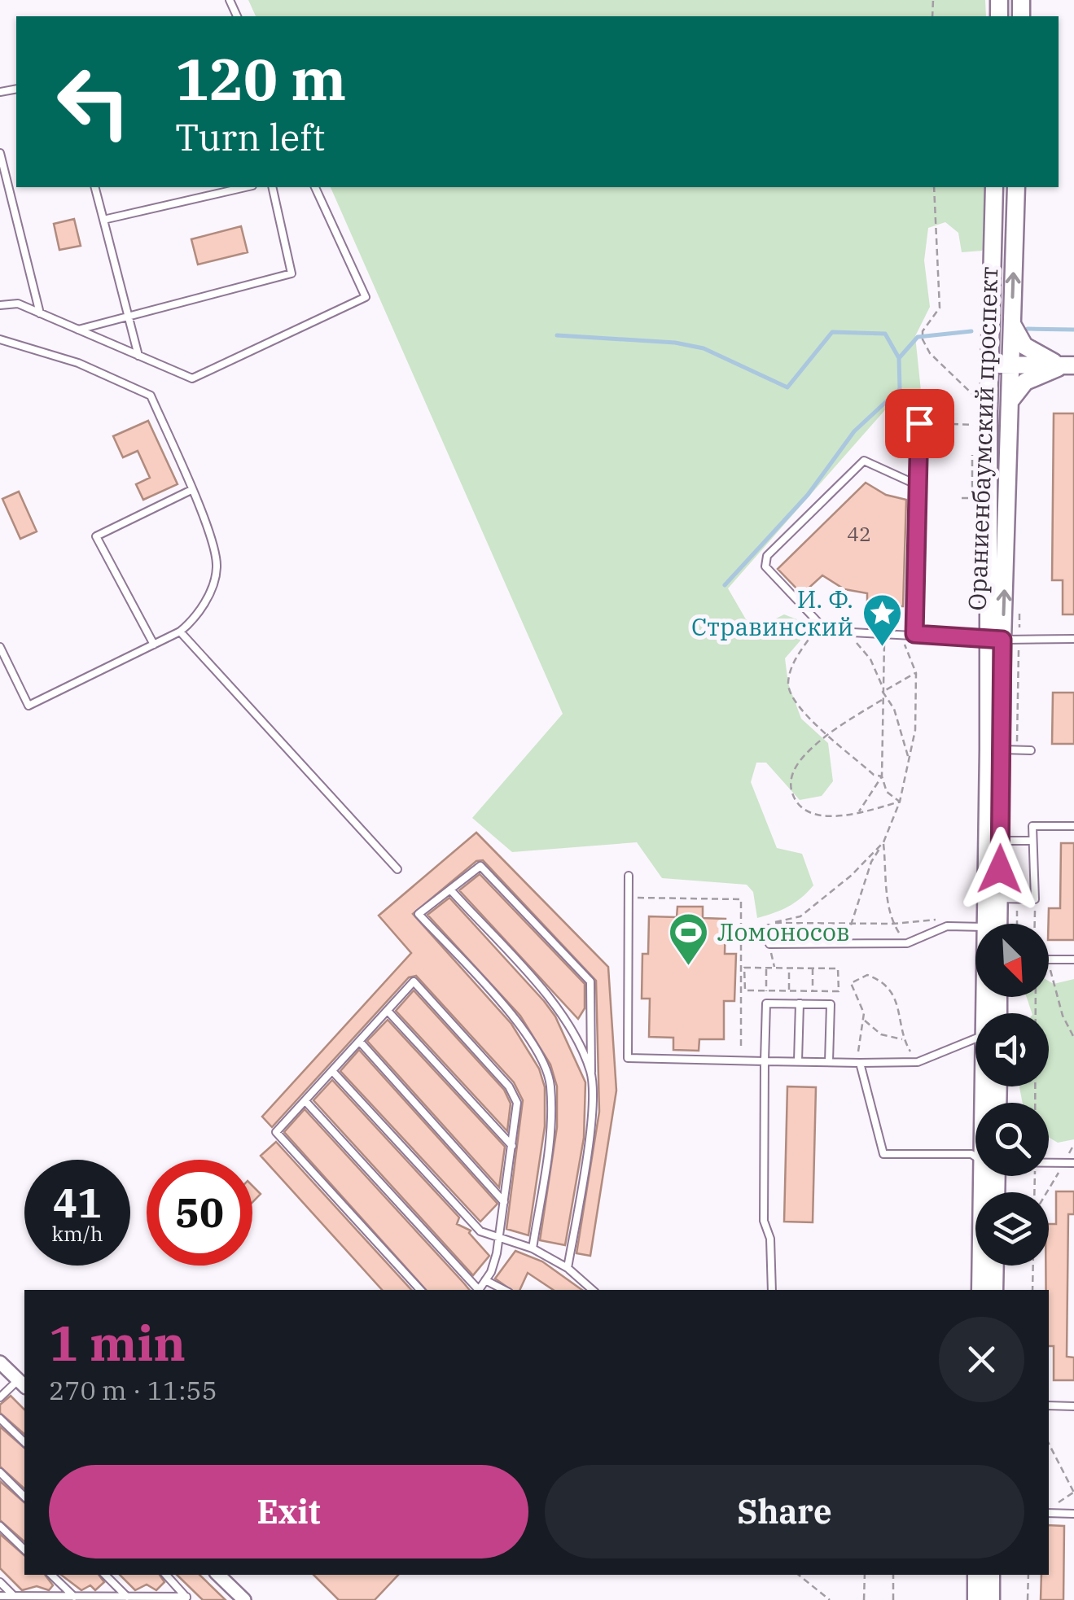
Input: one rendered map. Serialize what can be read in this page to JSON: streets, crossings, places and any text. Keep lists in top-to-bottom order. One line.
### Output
{"streets":{"main road":["Ораниенбаумский проспект"]},"places":{"place":["И. Ф. Стравинский"],"sports":["Ломоносов"]},"house_numbers":["42"],"north":"bottom right","page":{"turn":["120 m","Turn left"],"speed":"41 km/h","limit":"50","heading":["1 min","270 m · 11:55"],"buttons":["Exit","Share"]}}
